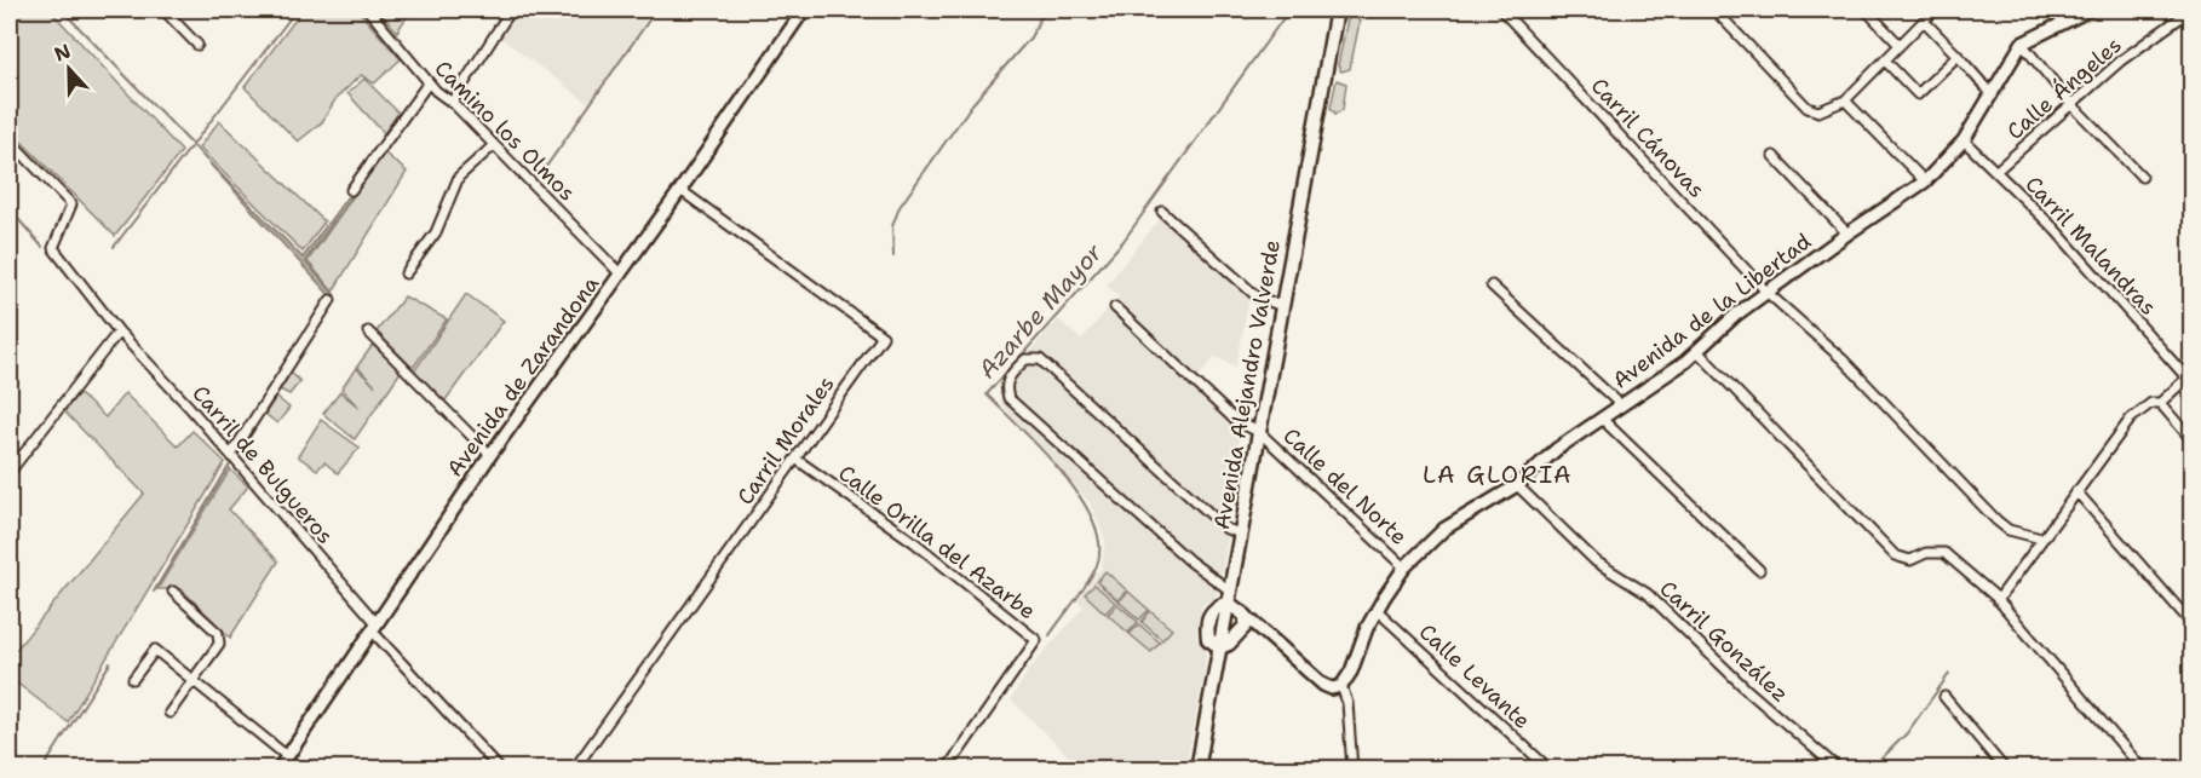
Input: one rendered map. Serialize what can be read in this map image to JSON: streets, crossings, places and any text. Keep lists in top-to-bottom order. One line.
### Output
{"streets":{"main road":["Avenida Alejandro Valverde"],"street":["Calle Ángeles","Camino los Olmos","Carril Cánovas","Carril Malandras","Avenida de la Libertad","Avenida de Zarandona","Carril Morales","Carril de Bulgueros","Calle del Norte","Calle Orilla del Azarbe","Carril González","Calle Levante"]},"crossings":[["Calle Ángeles","Carril Malandras"],["Camino los Olmos","Avenida de Zarandona"],["Carril Cánovas","Avenida de la Libertad"],["Carril Malandras","Avenida de la Libertad"],["Avenida de la Libertad","Calle del Norte"],["Avenida de la Libertad","Carril González"],["Avenida de la Libertad","Calle Levante"],["Avenida de Zarandona","Carril Morales"],["Avenida de Zarandona","Carril de Bulgueros"],["Avenida Alejandro Valverde","Calle del Norte"],["Carril Morales","Calle Orilla del Azarbe"]],"districts":["LA GLORIA"],"water":["Azarbe Mayor"],"north":"top"}
